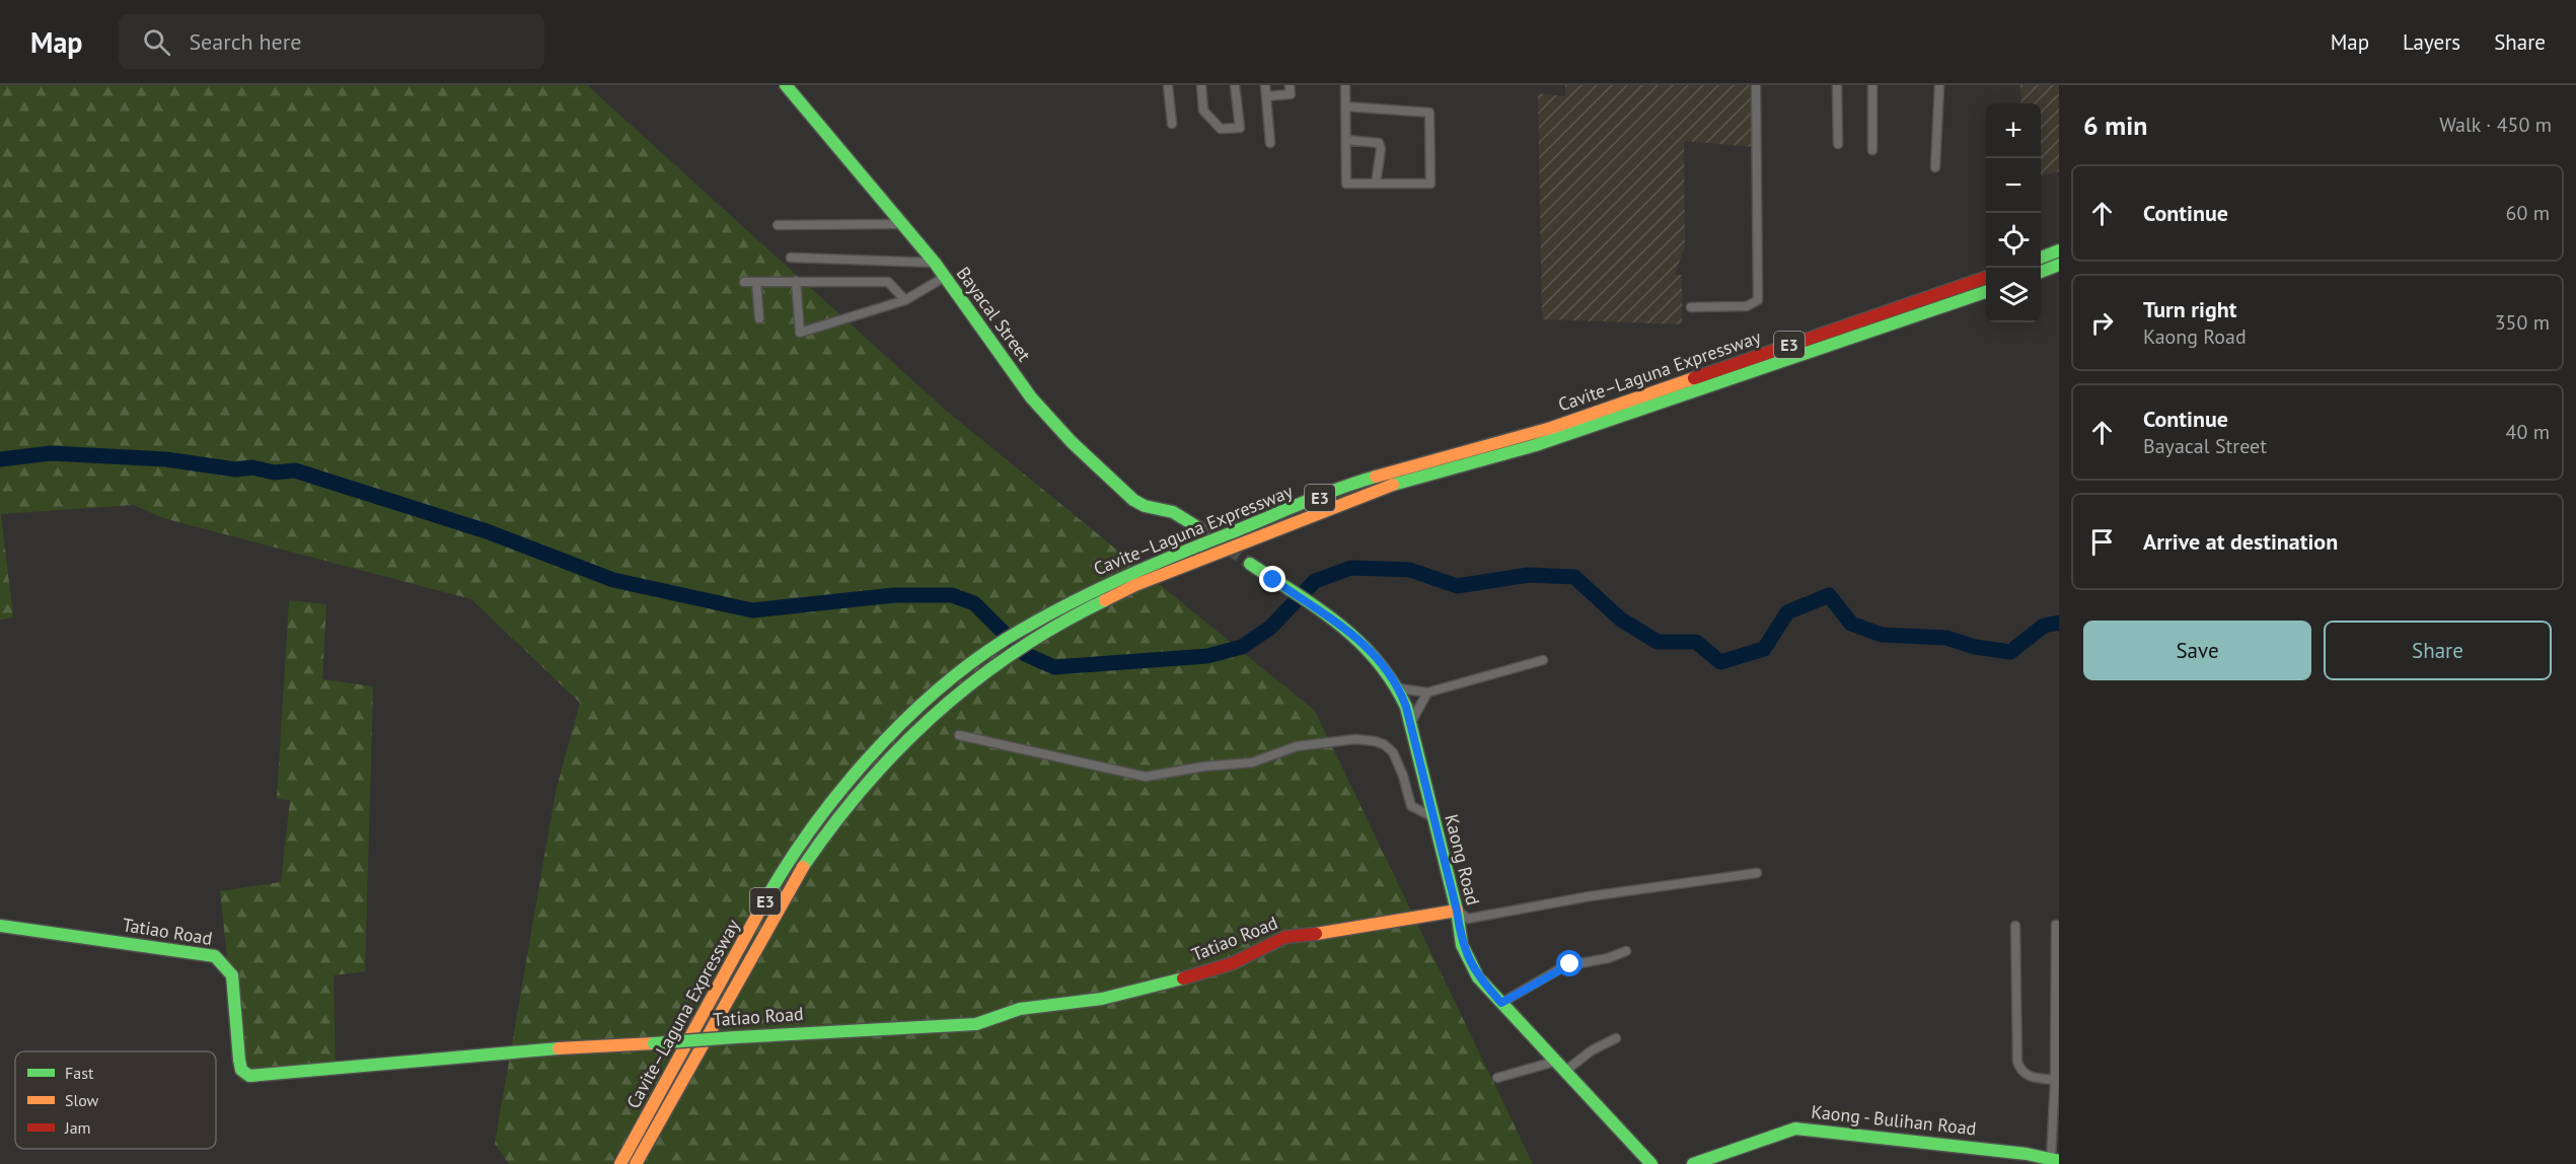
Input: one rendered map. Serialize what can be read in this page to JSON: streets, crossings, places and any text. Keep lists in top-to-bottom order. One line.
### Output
{"streets":{"main road":["Bayacal Street","E3","Cavite–Laguna Expressway","Kaong Road","Tatiao Road","Kaong - Bulihan Road"]},"crossings":[["Kaong Road","Tatiao Road"]],"legend":["Fast","Slow","Jam"],"page":{"header":"Map","search":"Search here","nav":["Map","Layers","Share"],"heading":["6 min","Walk · 450 m"],"map_buttons":["+","−"],"list":[["Continue","60 m"],["Turn right","Kaong Road","350 m"],["Continue","Bayacal Street","40 m"],"Arrive at destination"],"buttons":["Save","Share"]}}
